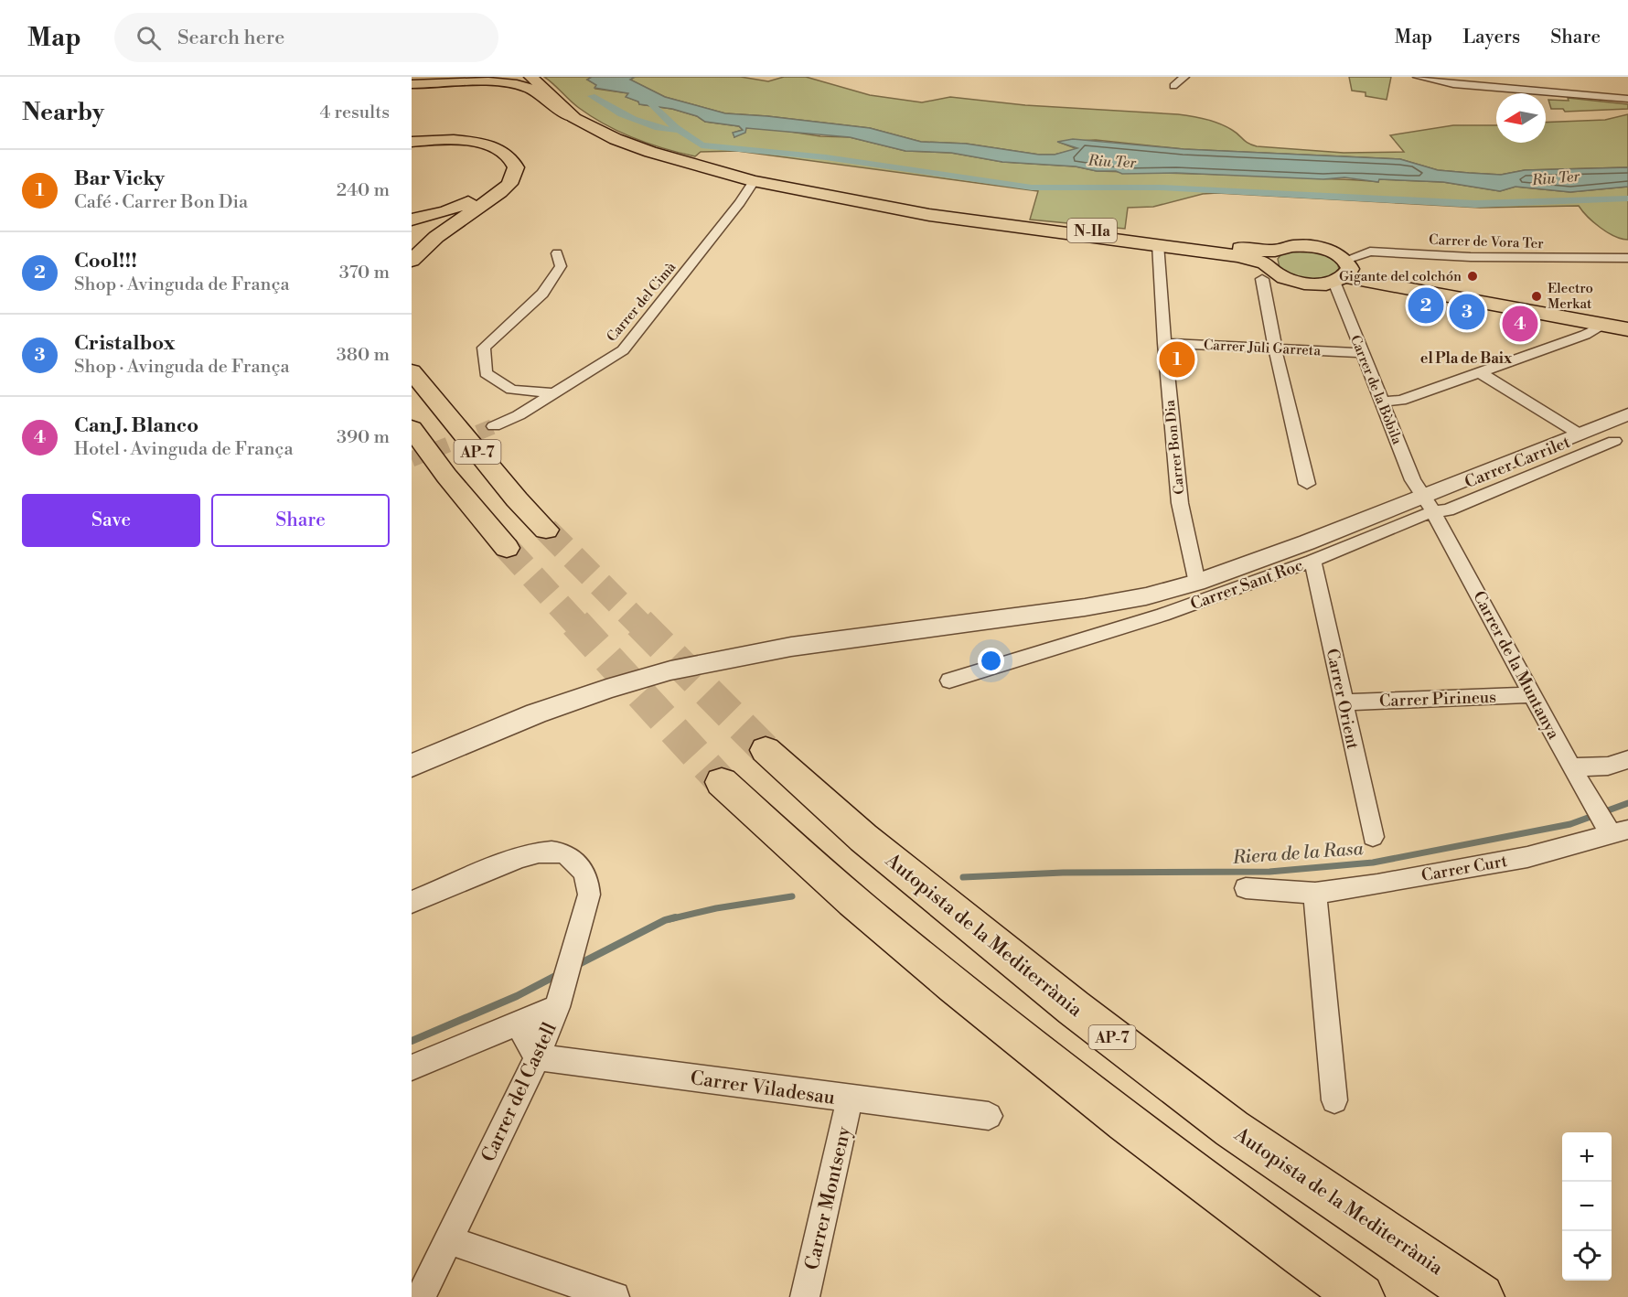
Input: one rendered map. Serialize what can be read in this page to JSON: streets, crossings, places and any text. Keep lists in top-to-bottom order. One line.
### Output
{"streets":{"main road":["N-IIa","AP-7","Autopista de la Mediterrània"],"street":["Carrer de Vora Ter","Carrer del Cimà","Carrer Juli Garreta","Carrer de la Bòbila","Carrer Bon Dia","Carrer Carrilet","Carrer Sant Roc","Carrer de la Muntanya","Carrer Orient","Carrer Pirineus","Carrer Curt","Carrer Viladesau","Carrer del Castell","Carrer Montseny"]},"crossings":[["N-IIa","Carrer de Vora Ter"],["N-IIa","Carrer del Cimà"],["N-IIa","Carrer de la Bòbila"],["N-IIa","Carrer Bon Dia"],["Carrer de Vora Ter","Carrer de la Bòbila"],["Carrer Juli Garreta","Carrer de la Bòbila"],["Carrer Juli Garreta","Carrer Bon Dia"],["Carrer de la Bòbila","Carrer Carrilet"],["Carrer de la Bòbila","Carrer Sant Roc"],["Carrer de la Bòbila","Carrer de la Muntanya"],["Carrer Carrilet","Carrer Sant Roc"],["Carrer Carrilet","Carrer de la Muntanya"],["Carrer Sant Roc","Carrer de la Muntanya"],["Carrer Sant Roc","Carrer Orient"],["Carrer de la Muntanya","Carrer Pirineus"],["Carrer de la Muntanya","Carrer Curt"],["Carrer Orient","Carrer Pirineus"],["Carrer Viladesau","Carrer del Castell"],["Carrer Viladesau","Carrer Montseny"]],"districts":["el Pla de Baix"],"water":["Riu Ter","Riera de la Rasa"],"places":["Gigante del colchón","Electro Merkat"],"north":"left","page":{"header":"Map","search":"Search here","nav":["Map","Layers","Share"],"heading":["Nearby","4 results"],"list":[{"mark":"1","name":"Bar Vicky","note":"Café · Carrer Bon Dia","value":"240 m"},{"mark":"2","name":"Cool!!!","note":"Shop · Avinguda de França","value":"370 m"},{"mark":"3","name":"Cristalbox","note":"Shop · Avinguda de França","value":"380 m"},{"mark":"4","name":"Can J. Blanco","note":"Hotel · Avinguda de França","value":"390 m"}],"pins":["2","3","4","1"],"buttons":["Save","Share"],"map_buttons":["+","−"]}}
